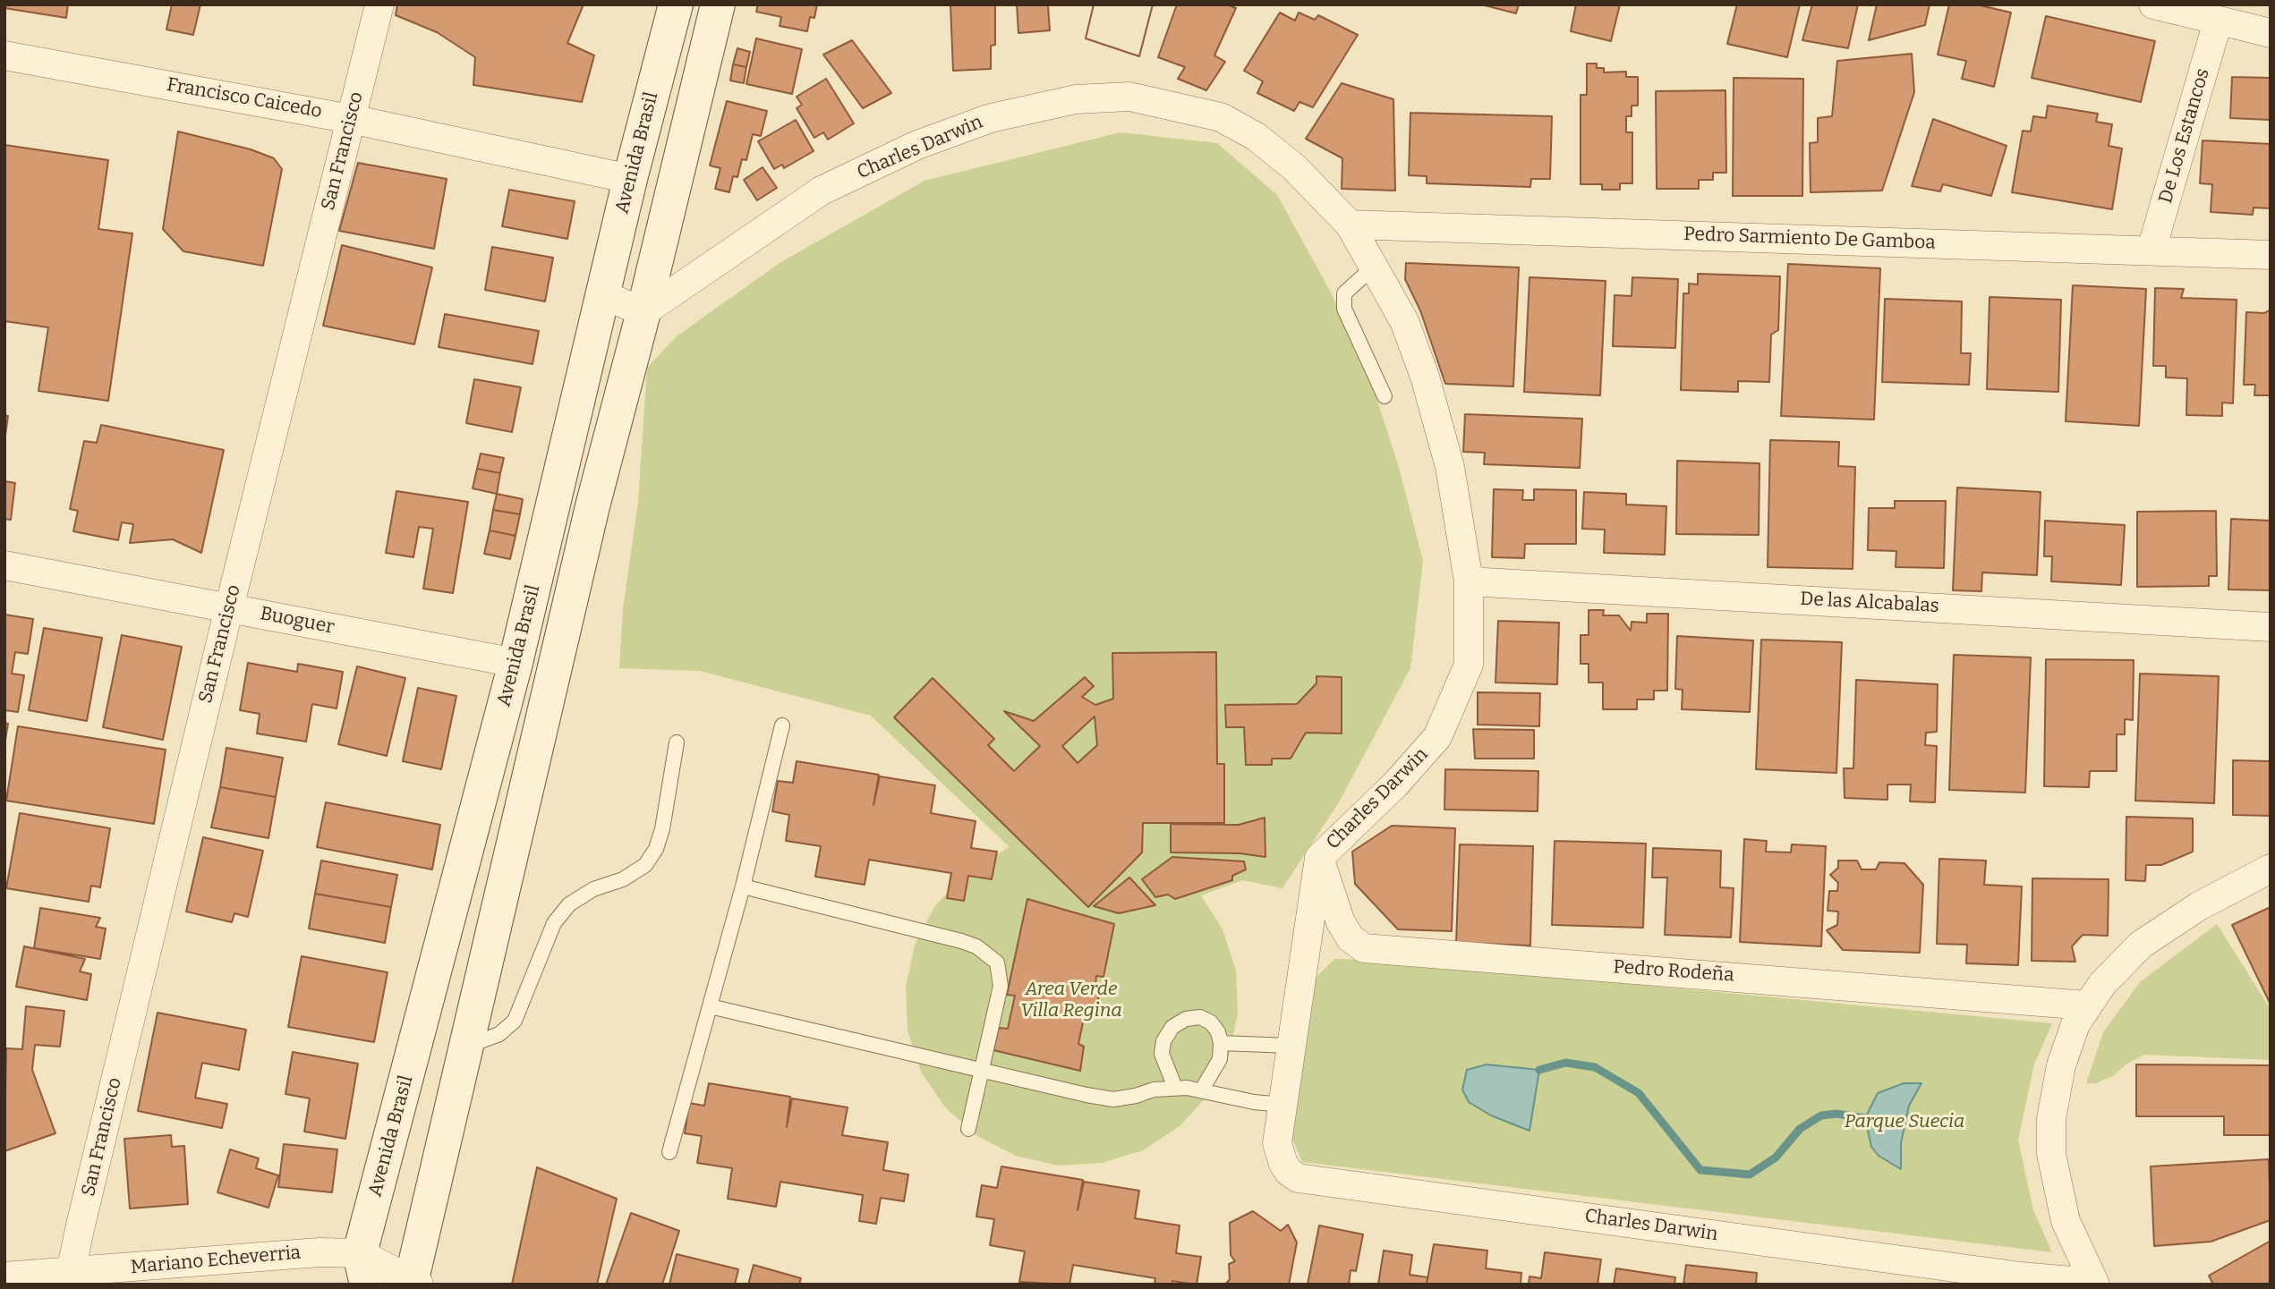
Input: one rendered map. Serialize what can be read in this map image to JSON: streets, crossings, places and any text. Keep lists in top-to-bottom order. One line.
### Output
{"streets":{"street":["Francisco Caicedo","De Los Estancos","Charles Darwin","San Francisco","Avenida Brasil","Pedro Sarmiento De Gamboa","De las Alcabalas","Buoguer","Pedro Rodeña","Mariano Echeverria"]},"crossings":[["Francisco Caicedo","San Francisco"],["Francisco Caicedo","Avenida Brasil"],["De Los Estancos","Pedro Sarmiento De Gamboa"],["Charles Darwin","Avenida Brasil"],["Charles Darwin","Pedro Sarmiento De Gamboa"],["Charles Darwin","De las Alcabalas"],["Charles Darwin","Pedro Rodeña"],["San Francisco","Buoguer"],["San Francisco","Mariano Echeverria"],["Avenida Brasil","Buoguer"],["Avenida Brasil","Mariano Echeverria"]],"parks":["Area Verde Villa Regina","Parque Suecia"]}
